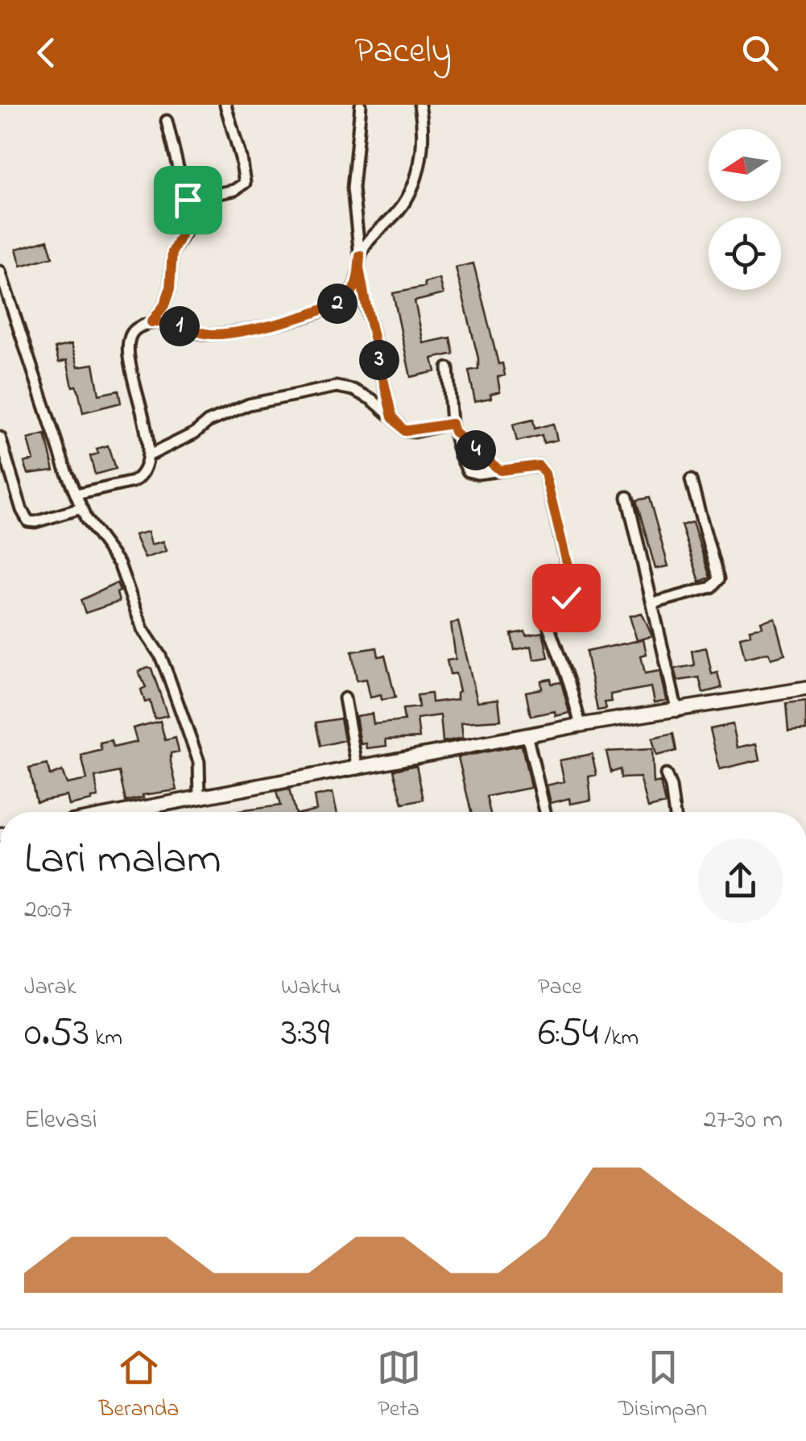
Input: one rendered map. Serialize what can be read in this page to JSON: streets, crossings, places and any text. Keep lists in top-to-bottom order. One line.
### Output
{"north":"left","page":{"header":"Pacely","pins":["2","1","3","4"],"heading":["Lari malam","20:07"],"stats":[["Jarak","0.53 km"],["Waktu","3:39"],["Pace","6:54 /km"]],"chart":["Elevasi","27–30 m"],"tabs":["Beranda","Peta","Disimpan"]}}
